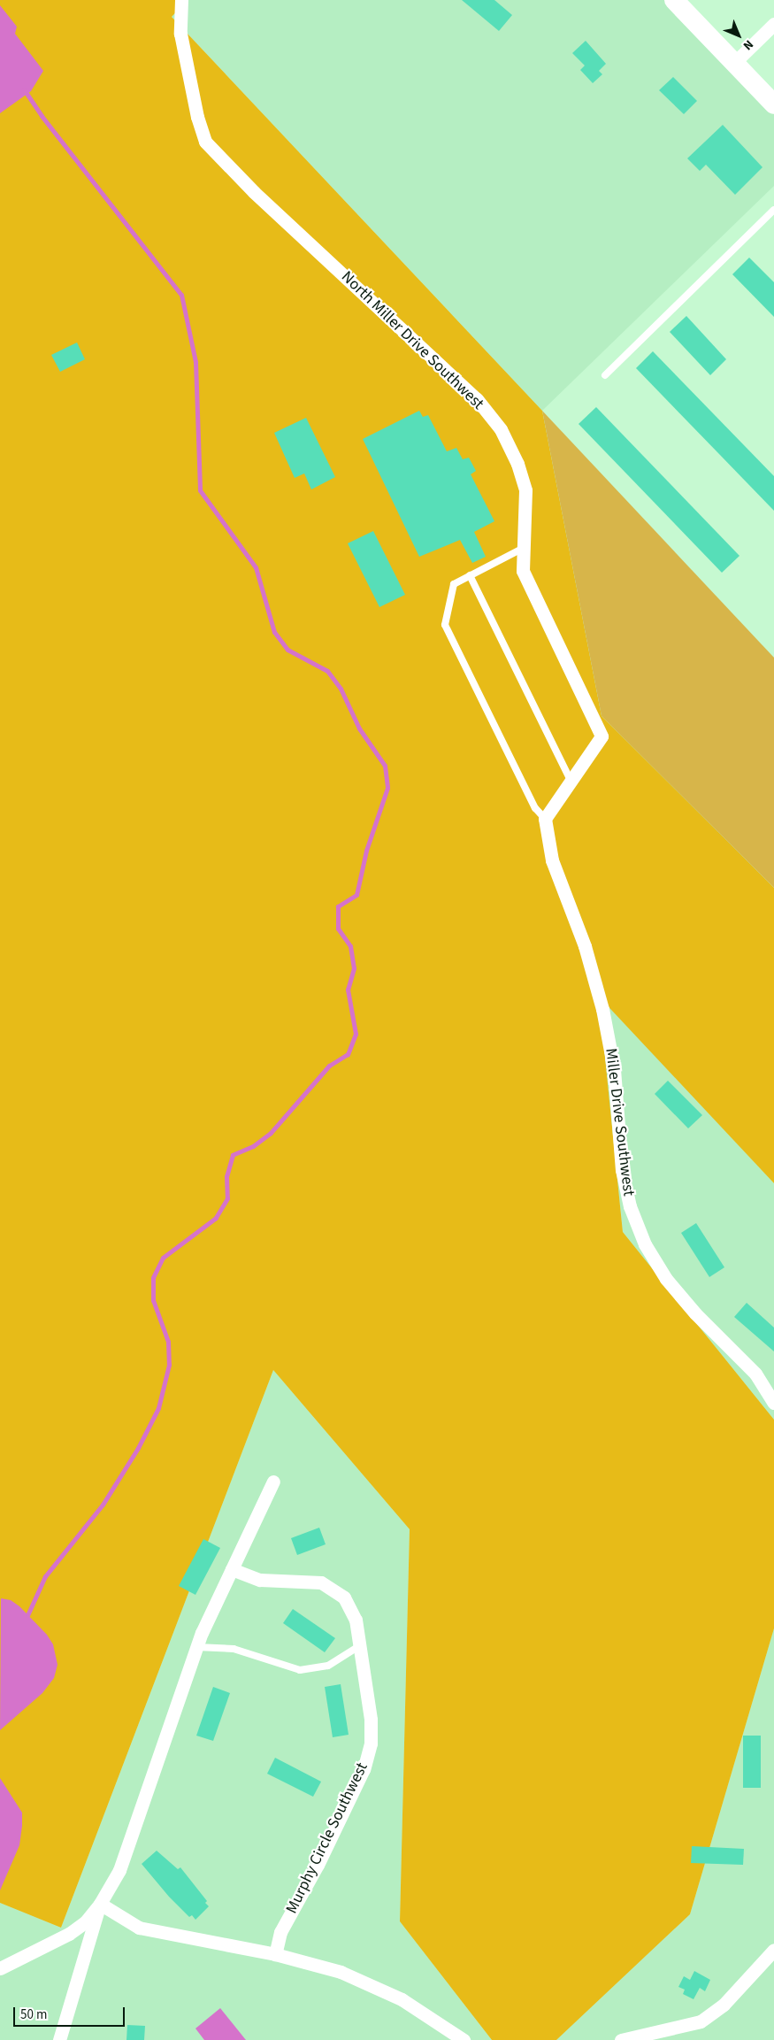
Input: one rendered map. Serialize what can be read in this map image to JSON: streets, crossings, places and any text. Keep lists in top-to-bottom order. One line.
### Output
{"streets":{"street":["North Miller Drive Southwest","Miller Drive Southwest","Murphy Circle Southwest"]},"crossings":[["North Miller Drive Southwest","Miller Drive Southwest"]],"scale_bar":"50 m","north":"bottom right"}
